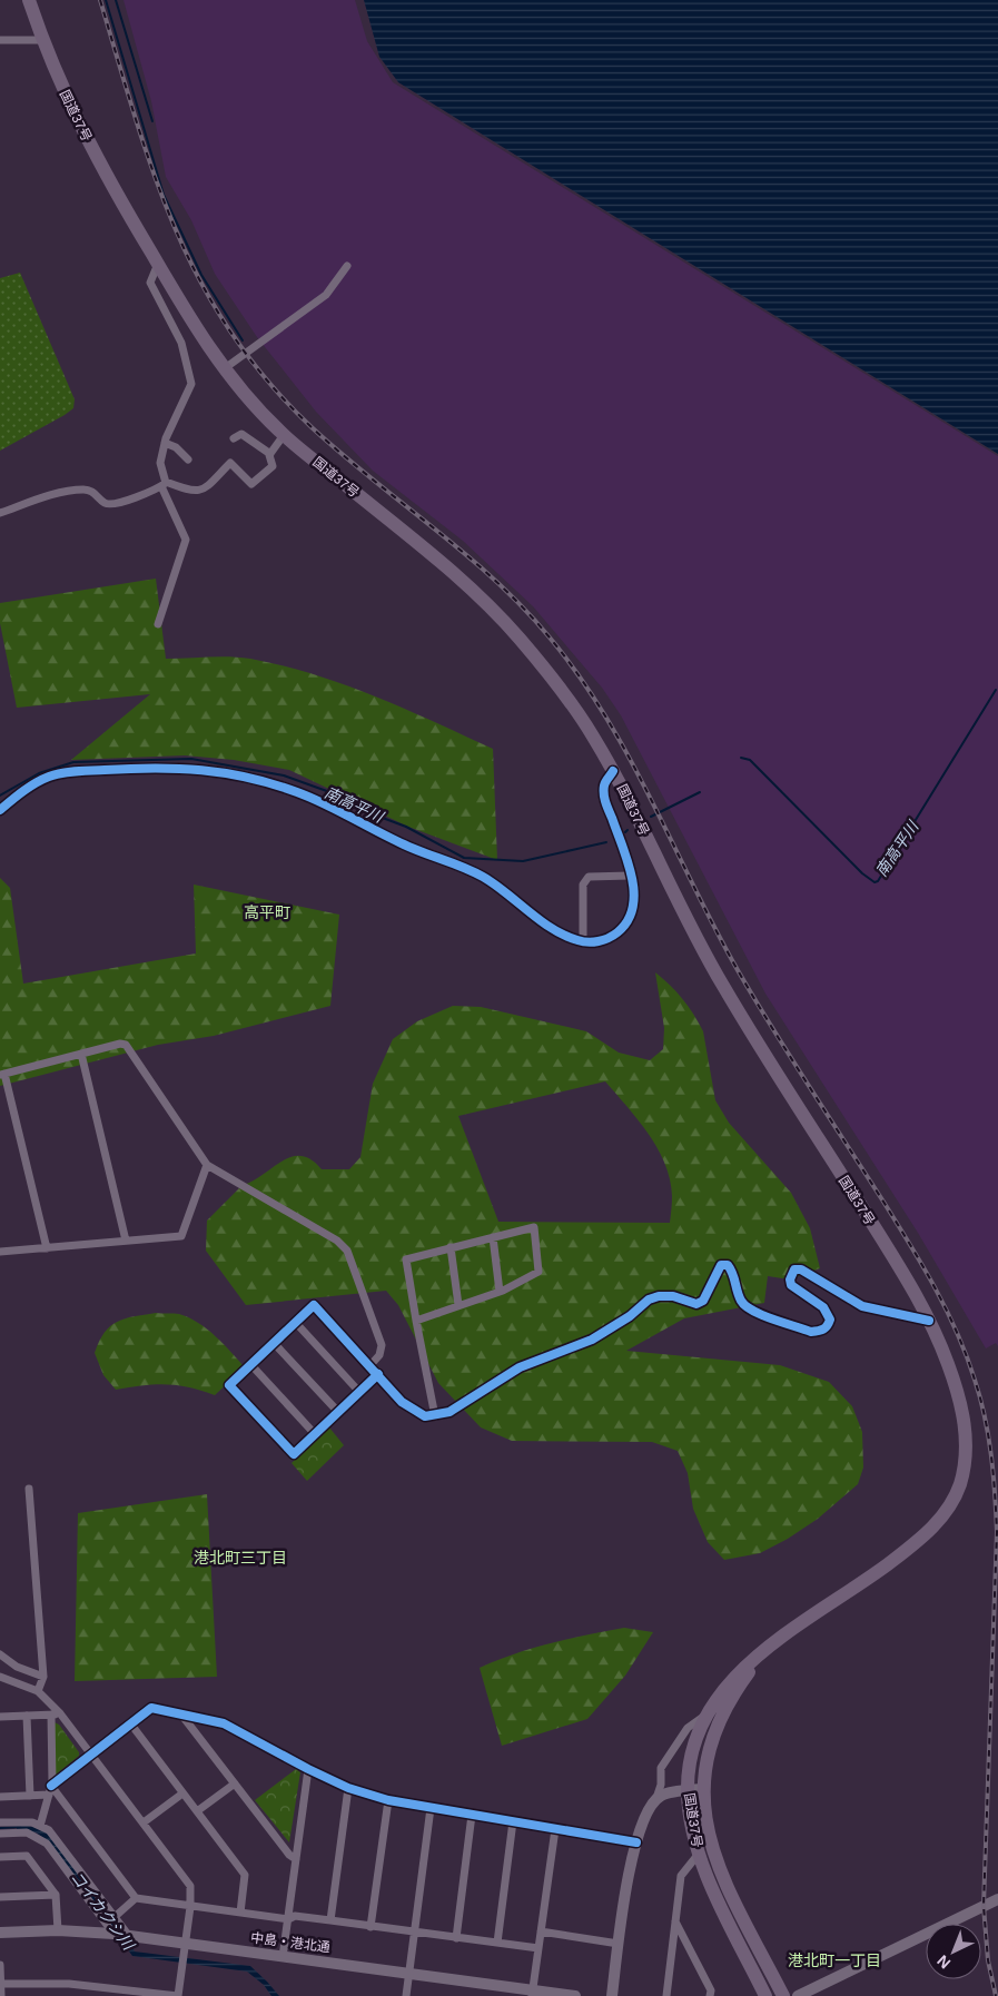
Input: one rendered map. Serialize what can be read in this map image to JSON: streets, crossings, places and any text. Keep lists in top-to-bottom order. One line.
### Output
{"streets":{"highway":["国道37号"],"street":["中島・港北通"]},"districts":["高平町","港北町三丁目","港北町一丁目"],"water":["南高平川","コイカクシ川"],"north":"bottom left"}
